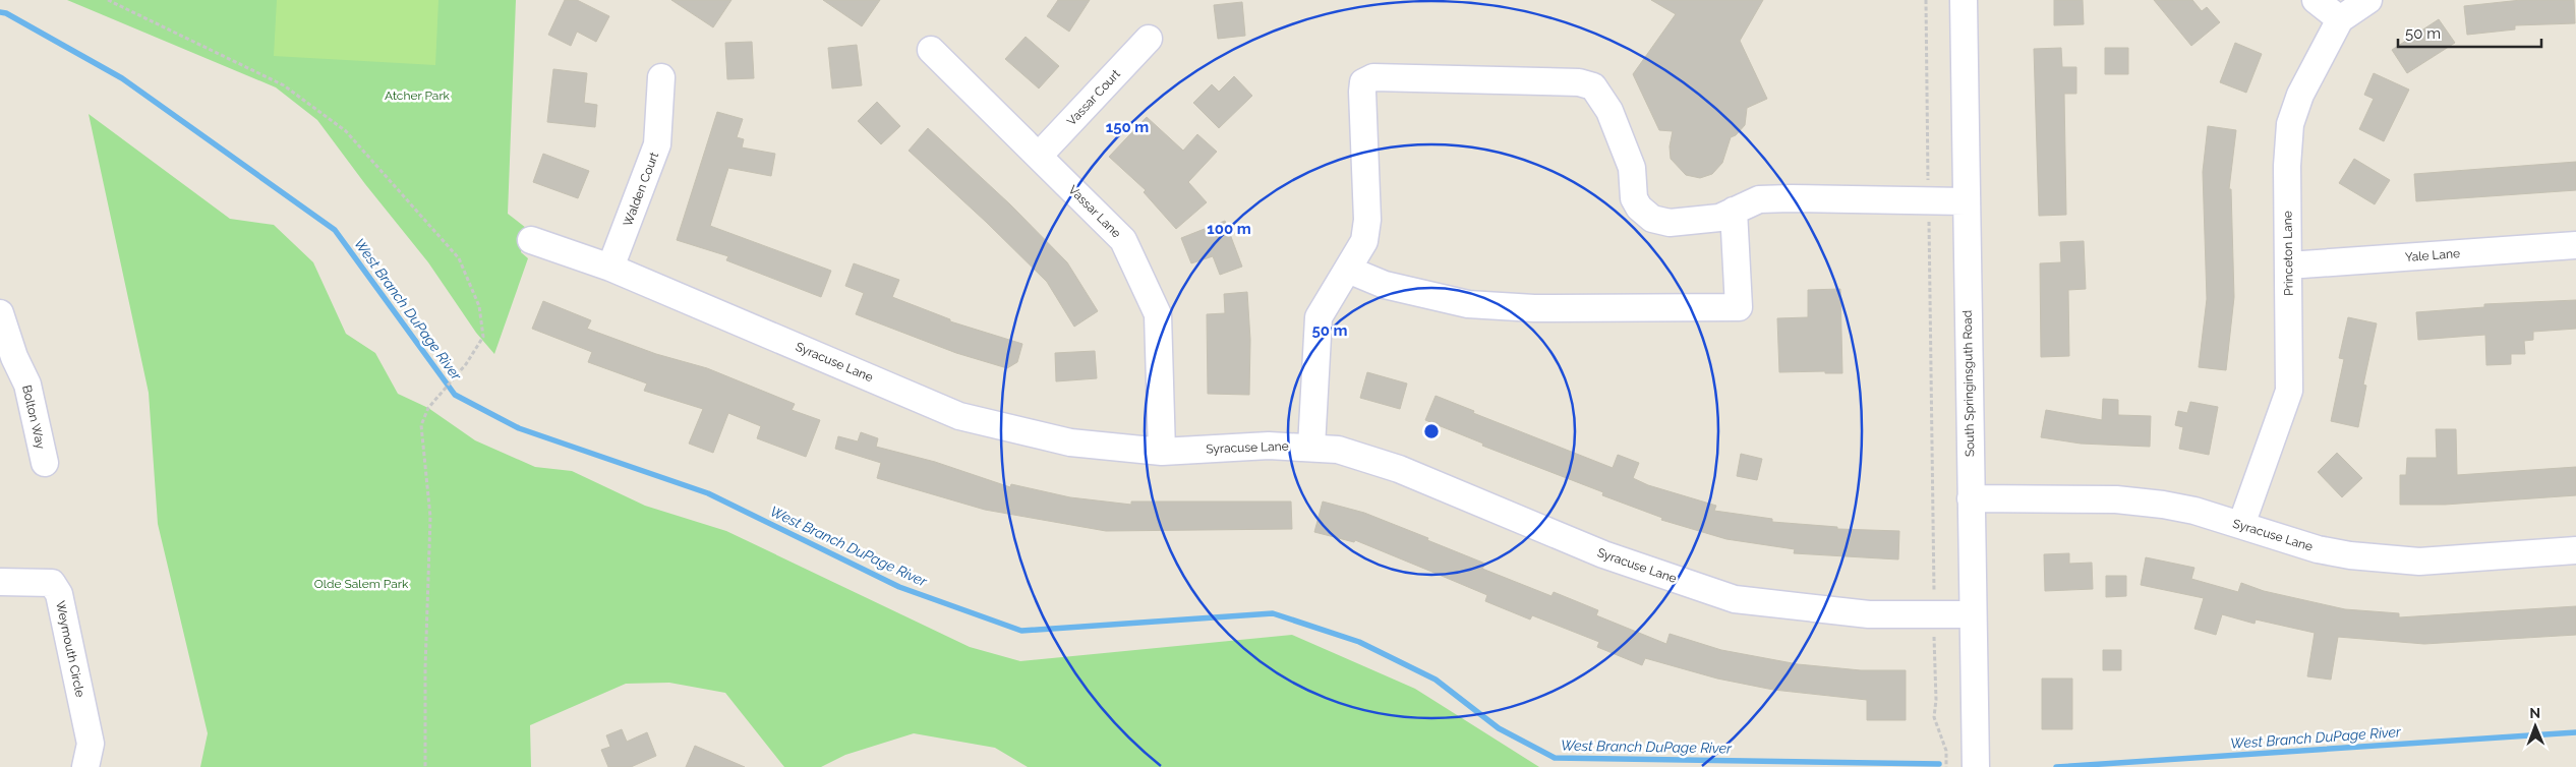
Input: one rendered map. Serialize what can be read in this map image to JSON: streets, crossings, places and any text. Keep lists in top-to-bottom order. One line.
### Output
{"streets":{"street":["Vassar Court","Walden Court","Vassar Lane","Princeton Lane","Yale Lane","Syracuse Lane","South Springinsguth Road","Bolton Way","Weymouth Circle"]},"crossings":[["Vassar Court","Vassar Lane"],["Walden Court","Syracuse Lane"],["Vassar Lane","Syracuse Lane"],["Princeton Lane","Yale Lane"],["Princeton Lane","Syracuse Lane"],["Syracuse Lane","South Springinsguth Road"]],"water":["West Branch DuPage River"],"parks":["Atcher Park","Olde Salem Park"],"scale_bar":"50 m","north":"top","rings":["150 m","100 m","50 m"]}
